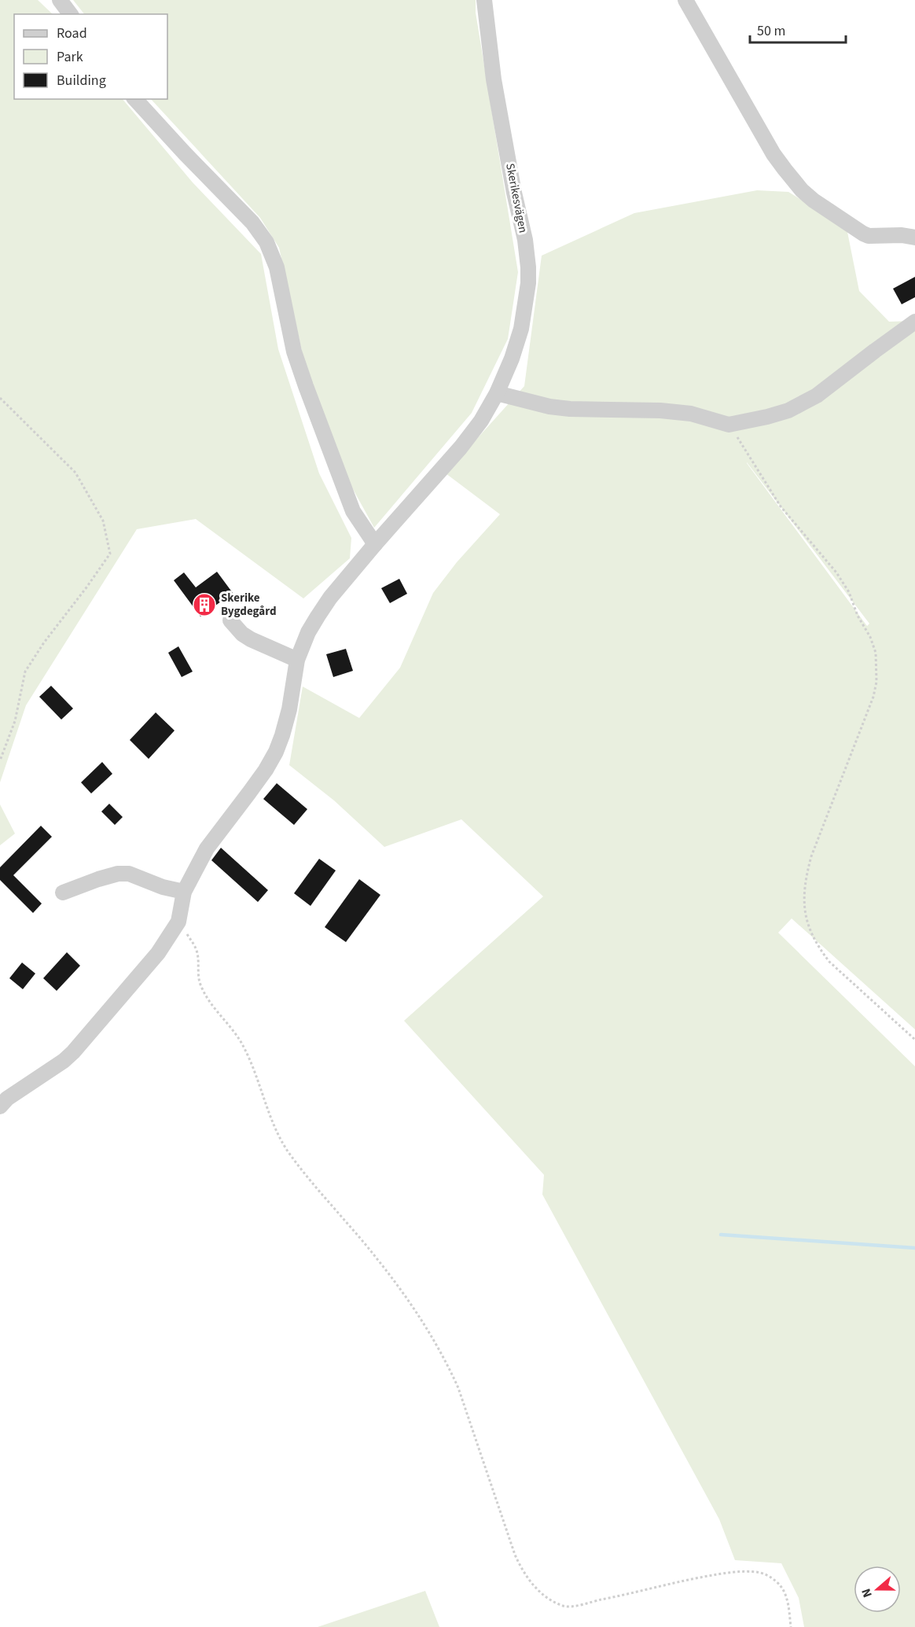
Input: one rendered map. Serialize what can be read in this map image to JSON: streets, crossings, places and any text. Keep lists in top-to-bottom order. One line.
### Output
{"streets":{"street":["Skerikesvägen"]},"places":{"building":["Skerike Bygdegård"]},"legend":["Road","Park","Building"],"scale_bar":"50 m","north":"left"}
